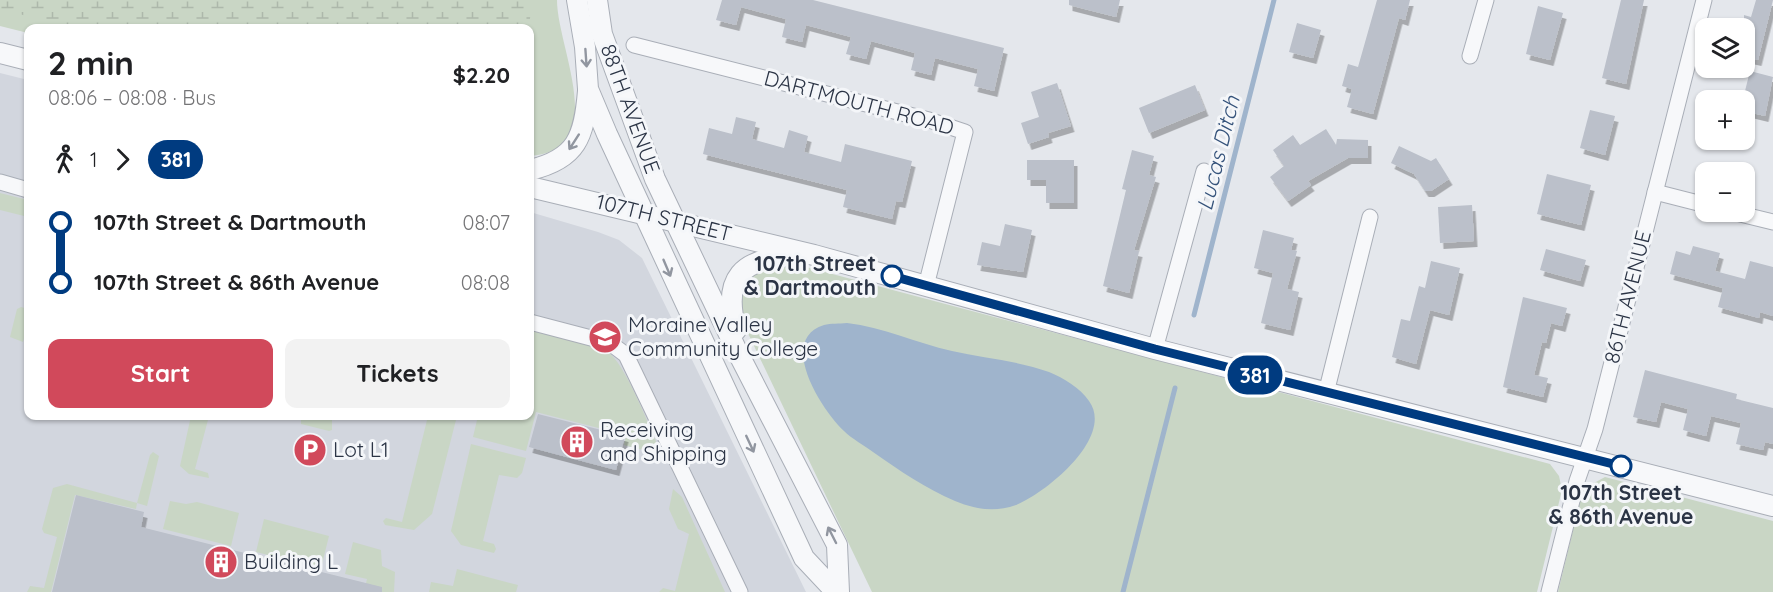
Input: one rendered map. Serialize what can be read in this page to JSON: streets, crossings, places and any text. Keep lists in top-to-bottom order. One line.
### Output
{"streets":{"street":["DARTMOUTH ROAD","88TH AVENUE","107TH STREET","86TH AVENUE"]},"crossings":[["DARTMOUTH ROAD","107TH STREET"],["88TH AVENUE","107TH STREET"],["107TH STREET","86TH AVENUE"]],"water":["Lucas Ditch"],"places":{"other":["107th Street & Dartmouth","107th Street & 86th Avenue"],"school or university":["Moraine Valley Community College"],"building":["Receiving and Shipping","Building L"],"parking":["Lot L1"]},"lines":["bus line 381"],"page":{"on_map":"381","map_buttons":["+","−"],"heading":["2 min","08:06 – 08:08 · Bus","$2.20"],"legs":["1","381"],"list":[{"name":"107th Street & Dartmouth","value":"08:07"},{"name":"107th Street & 86th Avenue","value":"08:08"}],"buttons":["Start","Tickets"]}}
